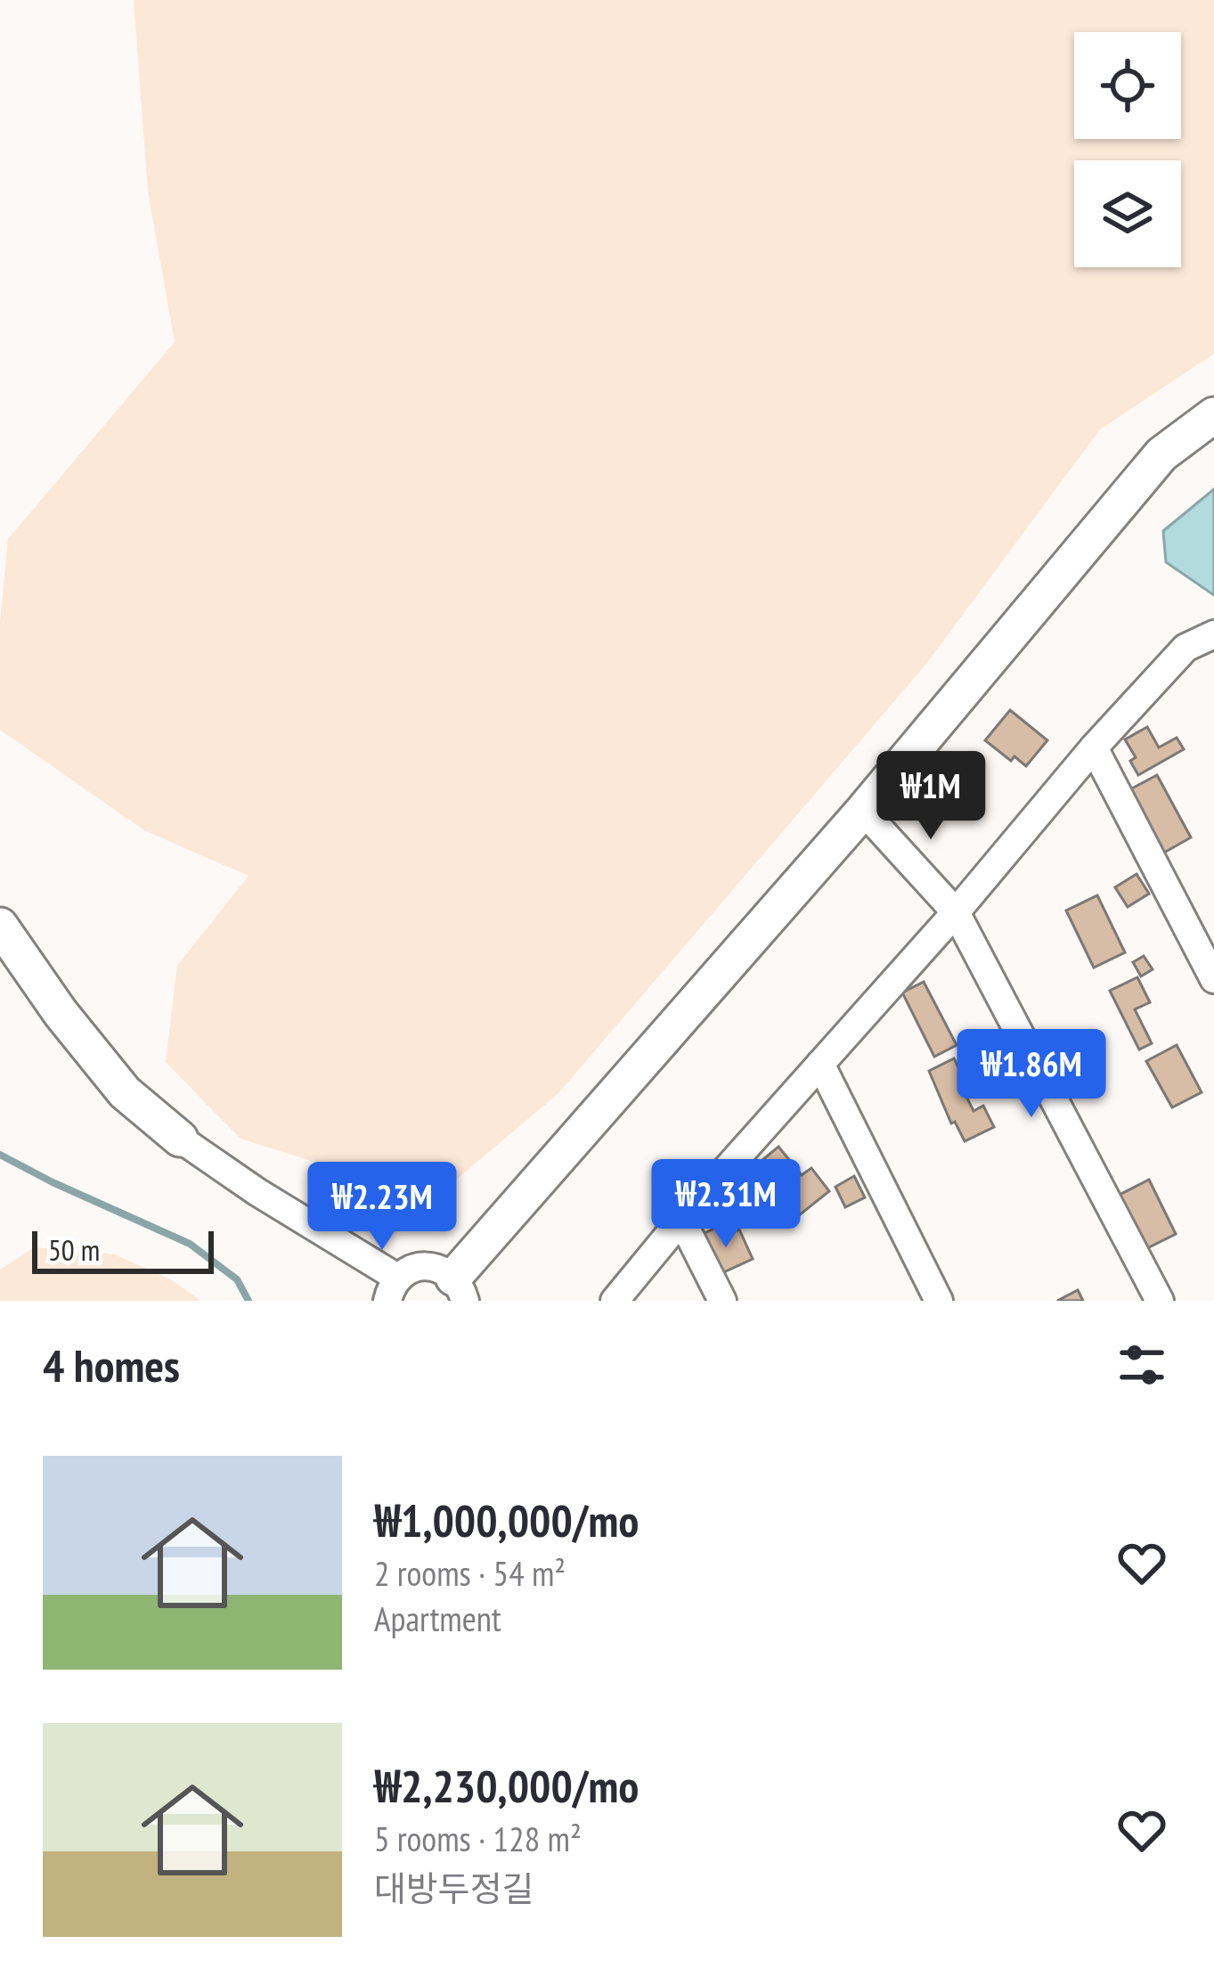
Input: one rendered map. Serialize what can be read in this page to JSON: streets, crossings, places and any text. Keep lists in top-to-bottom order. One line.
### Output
{"scale_bar":"50 m","page":{"price":["₩1M","₩1.86M","₩2.31M","₩2.23M"],"scale":"50 m","heading":"4 homes","list":[{"name":"₩1,000,000/mo","note":"2 rooms · 54 m² · Apartment"},{"name":"₩2,230,000/mo","note":"5 rooms · 128 m² · 대방두정길"}]}}
